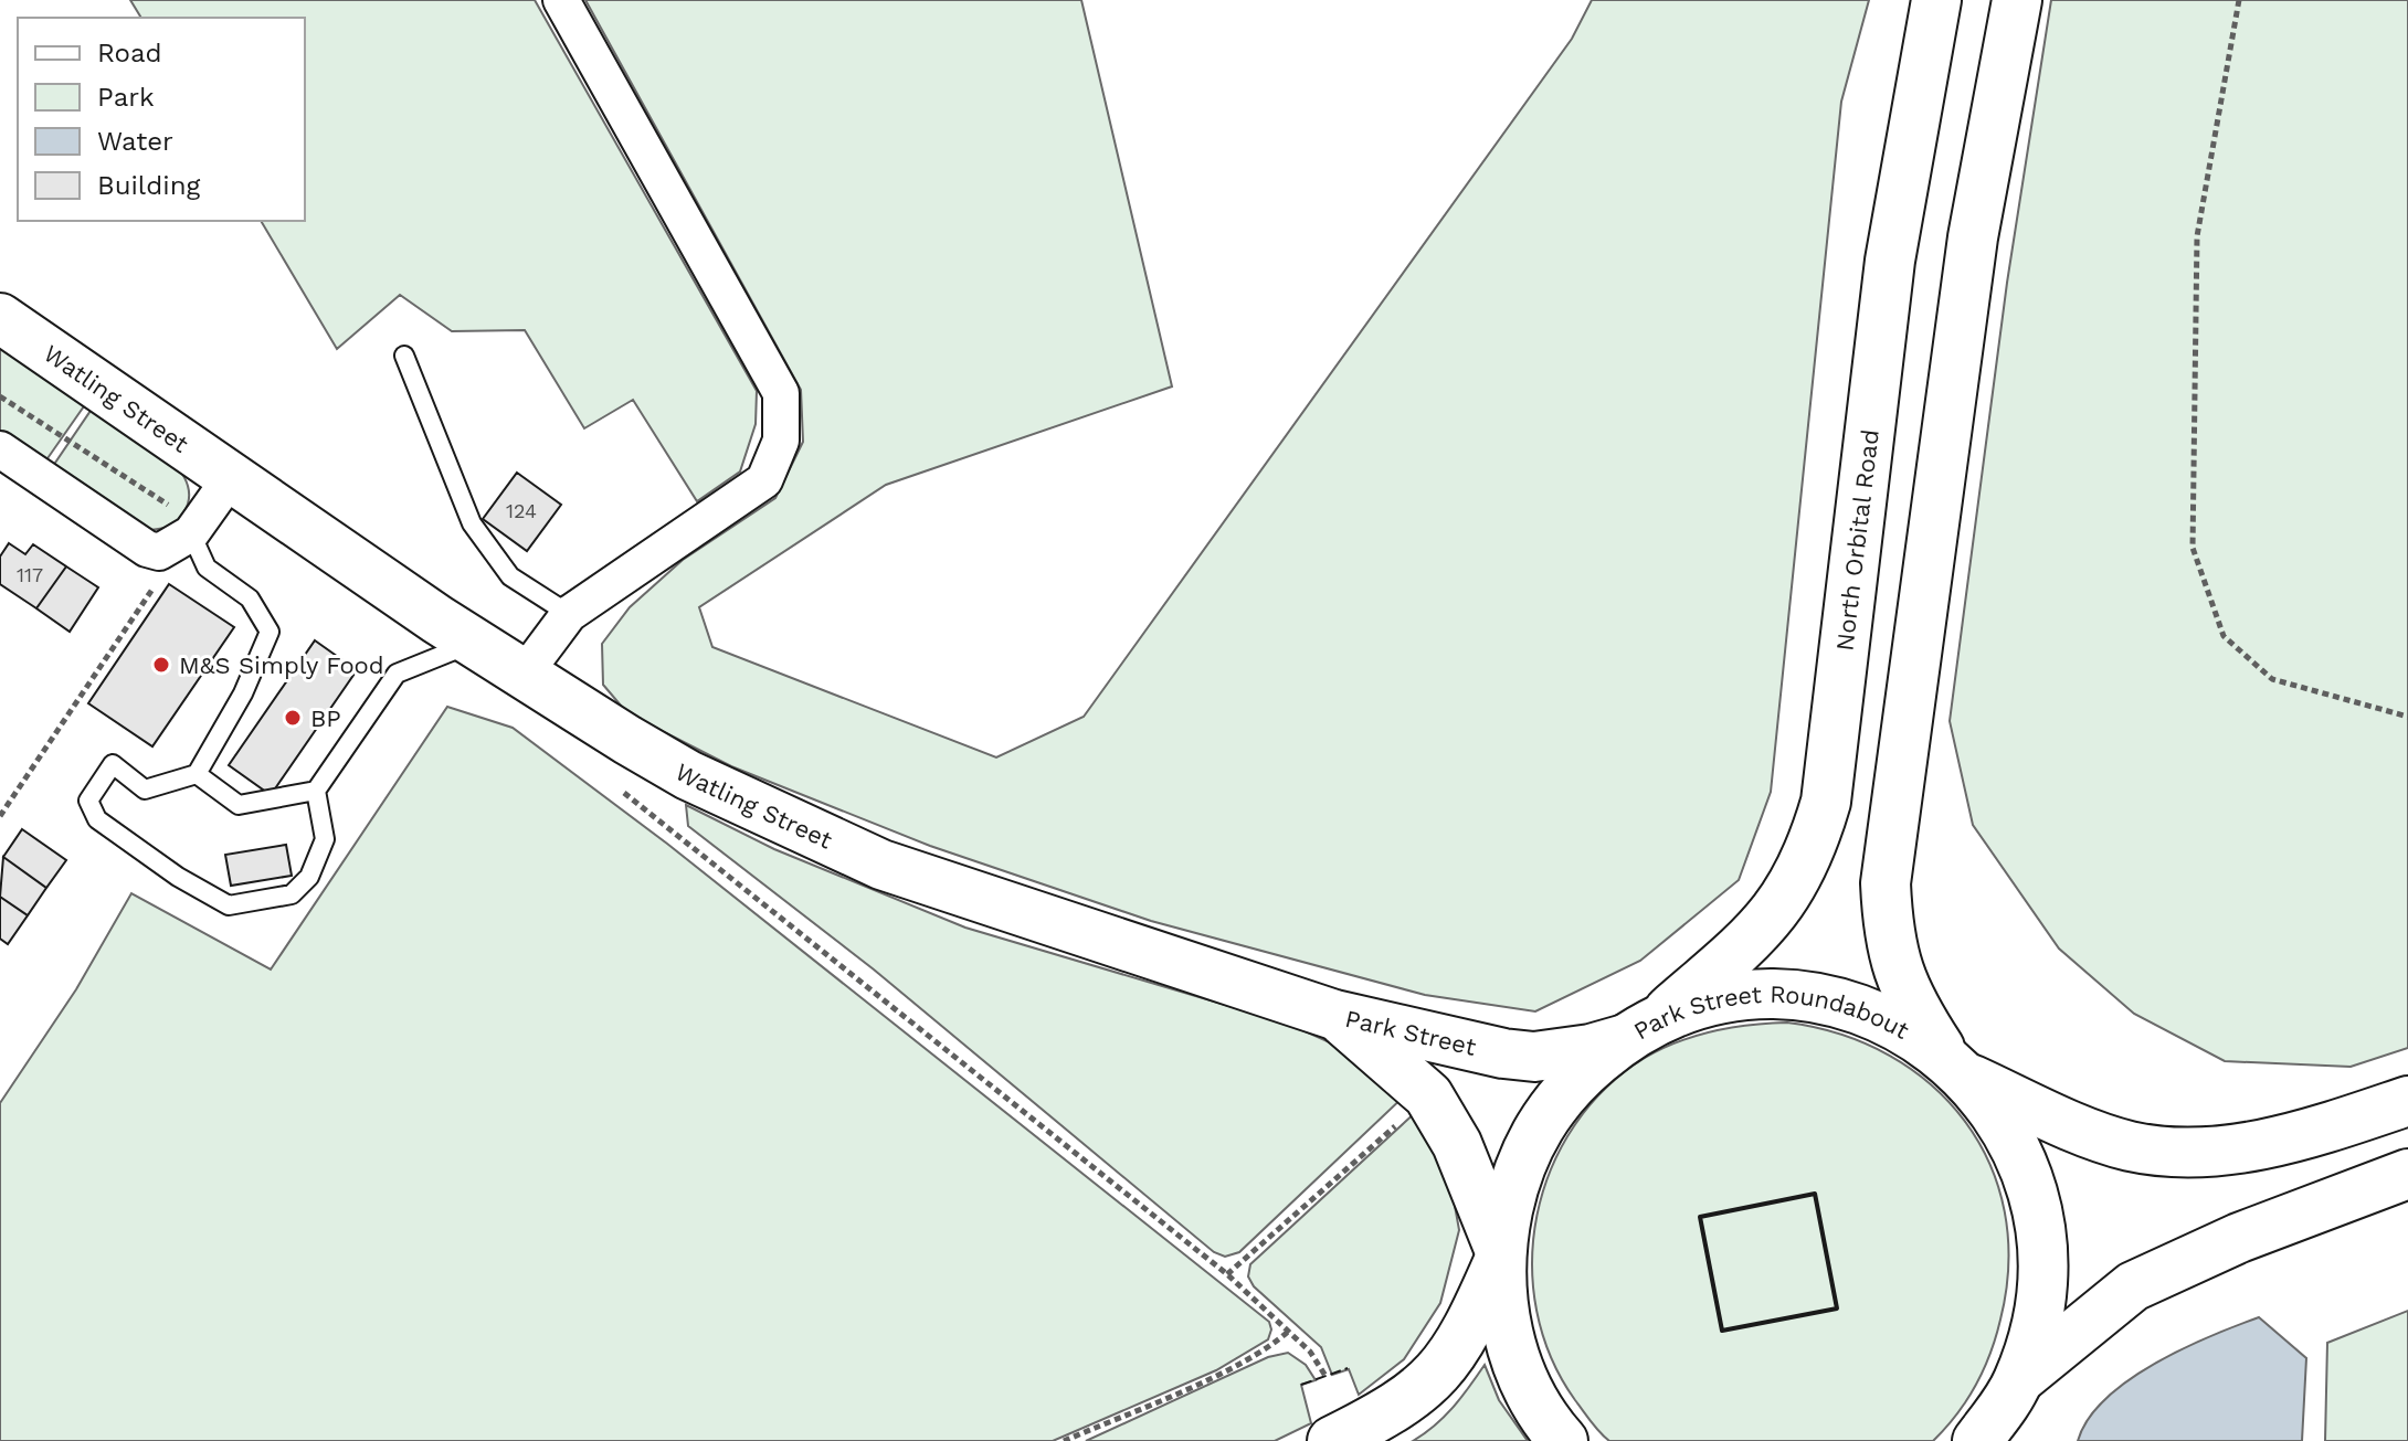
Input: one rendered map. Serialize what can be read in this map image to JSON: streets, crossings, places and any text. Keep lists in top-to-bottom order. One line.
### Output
{"streets":{"main road":["Watling Street","North Orbital Road","Park Street","Park Street Roundabout"]},"crossings":[["Watling Street","Park Street"],["North Orbital Road","Park Street"],["North Orbital Road","Park Street Roundabout"],["Park Street","Park Street Roundabout"]],"places":["M&S Simply Food","BP"],"house_numbers":["124","117"],"legend":["Road","Park","Water","Building"]}
